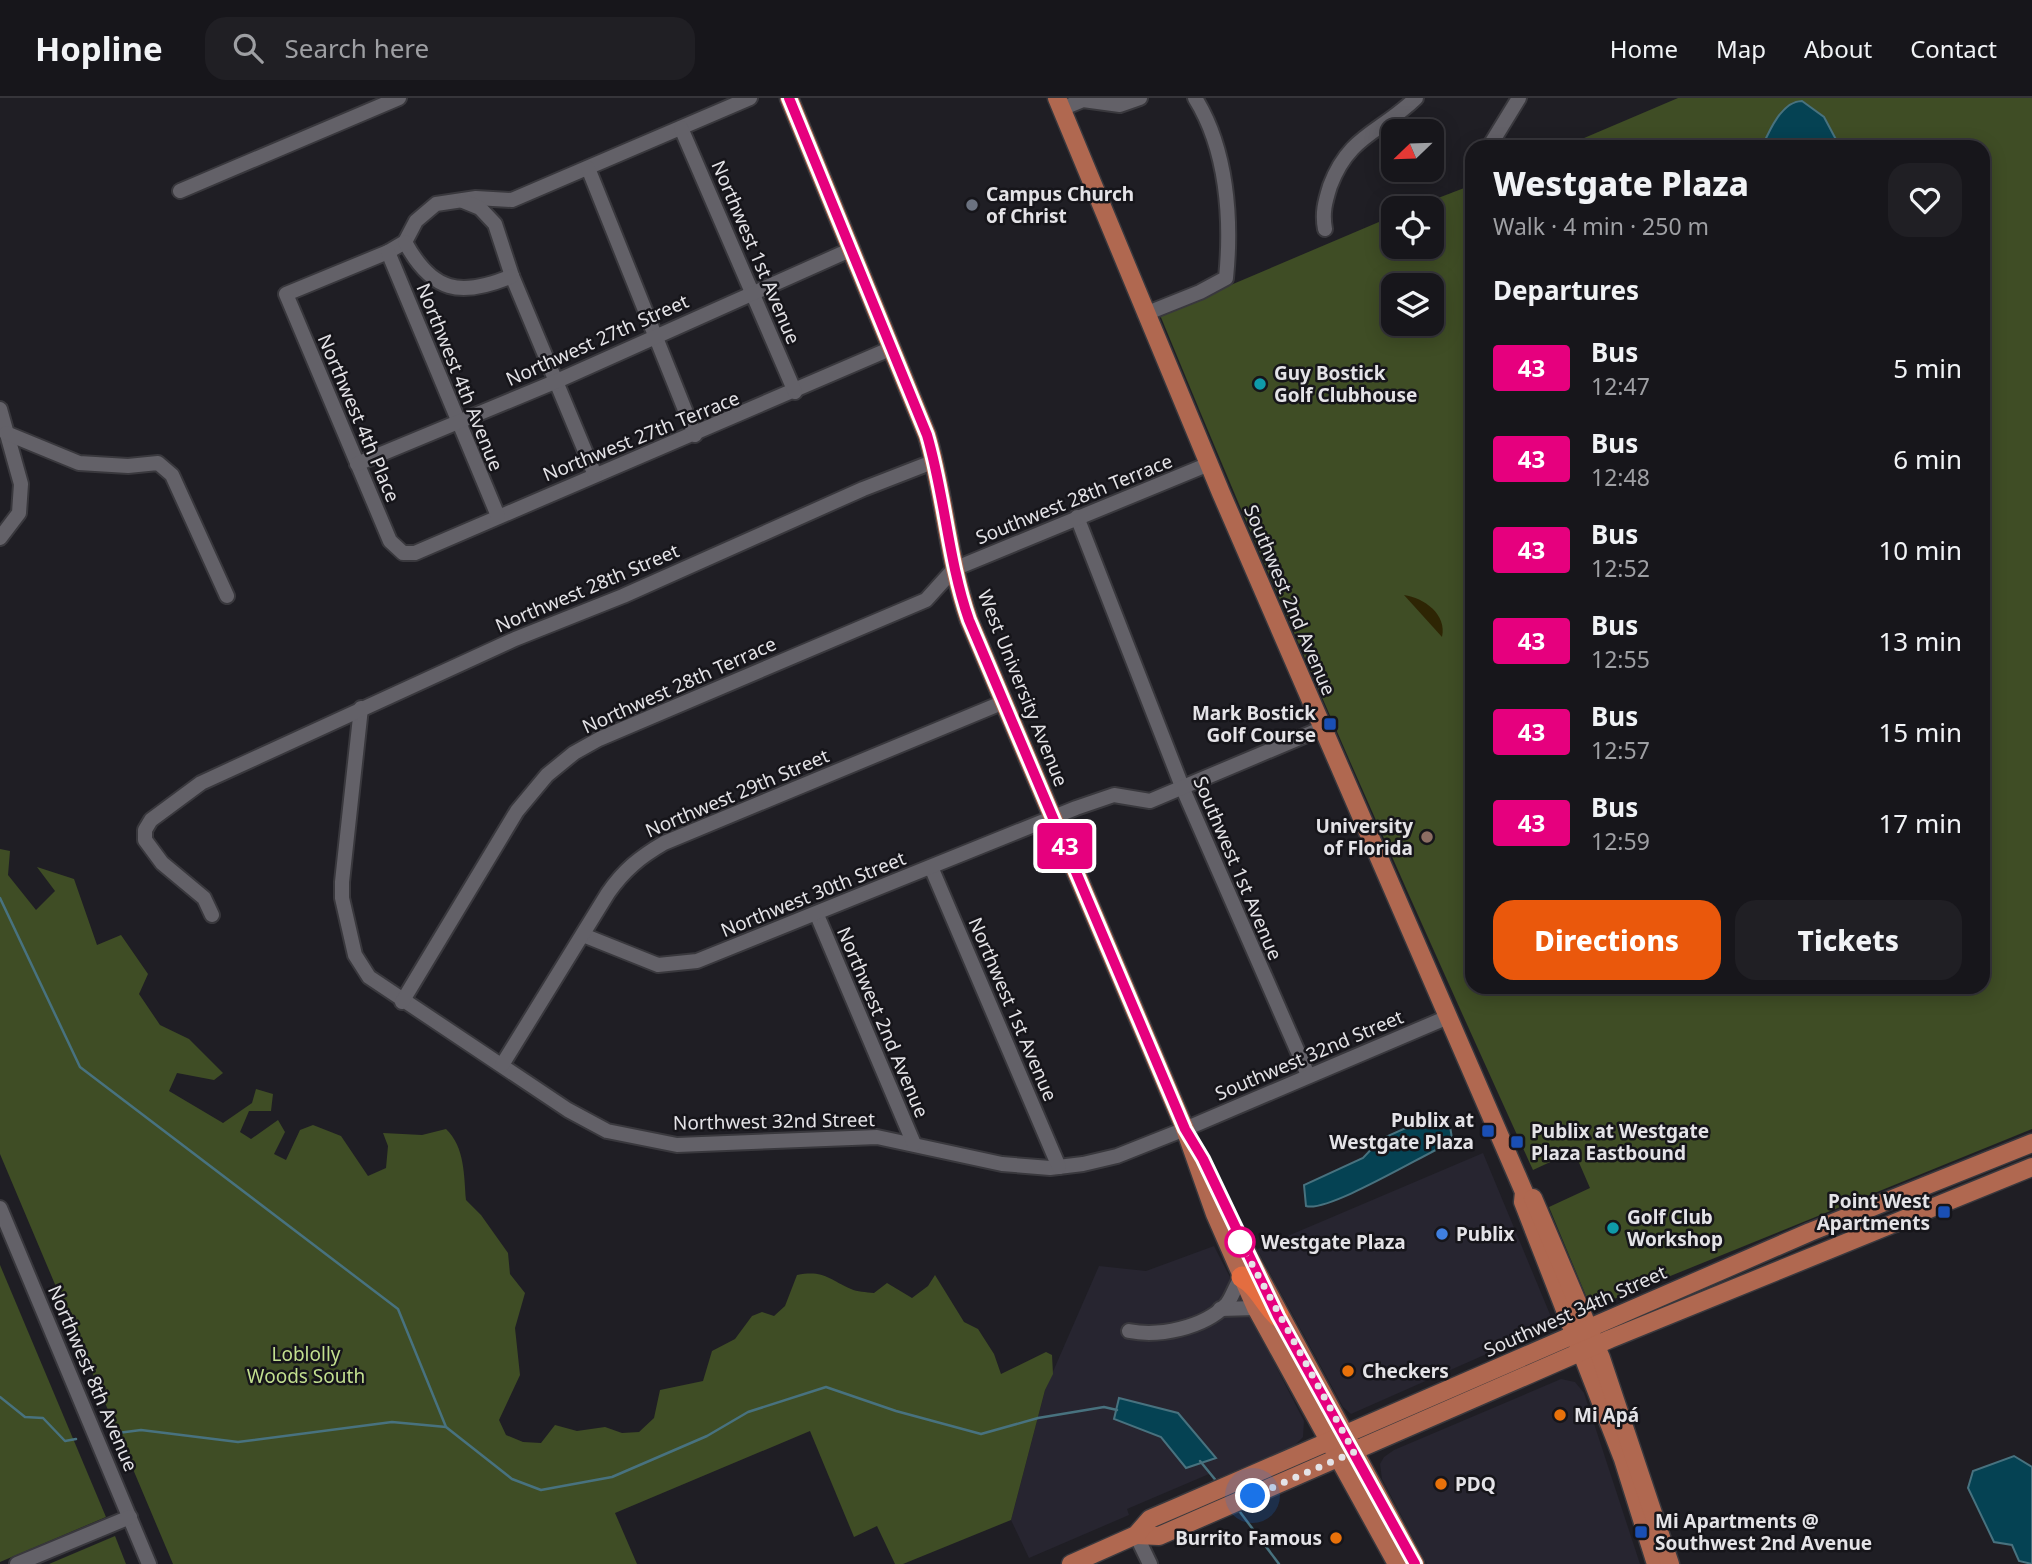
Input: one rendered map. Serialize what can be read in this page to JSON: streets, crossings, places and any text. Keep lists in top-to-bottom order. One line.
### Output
{"streets":{"main road":["Southwest 2nd Avenue","West University Avenue","Southwest 34th Street"],"street":["Northwest 1st Avenue","Northwest 27th Street","Northwest 4th Avenue","Northwest 4th Place","Northwest 27th Terrace","Southwest 28th Terrace","Northwest 28th Street","Northwest 28th Terrace","Northwest 29th Street","Southwest 1st Avenue","Northwest 30th Street","Northwest 2nd Avenue","Southwest 32nd Street","Northwest 32nd Street","Northwest 8th Avenue"]},"crossings":[["Northwest 1st Avenue","Northwest 27th Street"],["Northwest 1st Avenue","Northwest 27th Terrace"],["Northwest 1st Avenue","Northwest 30th Street"],["Northwest 1st Avenue","Northwest 32nd Street"],["Northwest 27th Street","Northwest 4th Avenue"],["Northwest 27th Street","Northwest 4th Place"],["Northwest 27th Street","West University Avenue"],["Northwest 4th Avenue","Northwest 4th Place"],["Northwest 4th Avenue","Northwest 27th Terrace"],["Northwest 4th Place","Northwest 27th Terrace"],["Northwest 27th Terrace","West University Avenue"],["Southwest 28th Terrace","Southwest 2nd Avenue"],["Southwest 28th Terrace","Northwest 28th Terrace"],["Southwest 28th Terrace","West University Avenue"],["Southwest 28th Terrace","Southwest 1st Avenue"],["Northwest 28th Street","West University Avenue"],["Northwest 28th Street","Northwest 32nd Street"],["Southwest 2nd Avenue","Northwest 30th Street"],["Southwest 2nd Avenue","Southwest 32nd Street"],["Southwest 2nd Avenue","Southwest 34th Street"],["Northwest 28th Terrace","West University Avenue"],["Northwest 28th Terrace","Northwest 32nd Street"],["West University Avenue","Northwest 29th Street"],["West University Avenue","Northwest 30th Street"],["West University Avenue","Southwest 32nd Street"],["West University Avenue","Northwest 32nd Street"],["West University Avenue","Southwest 34th Street"],["Northwest 29th Street","Northwest 30th Street"],["Northwest 29th Street","Northwest 32nd Street"],["Southwest 1st Avenue","Northwest 30th Street"],["Southwest 1st Avenue","Southwest 32nd Street"],["Northwest 30th Street","Northwest 2nd Avenue"],["Northwest 2nd Avenue","Northwest 32nd Street"],["Southwest 32nd Street","Northwest 32nd Street"]],"parks":["Loblolly Woods South"],"places":{"other":["Campus Church of Christ","Guy Bostick Golf Clubhouse","University of Florida","Golf Club Workshop","Publix","Westgate Plaza","Checkers","Mi Apá","PDQ","Burrito Famous"],"transit":["Mark Bostick Golf Course","Publix at Westgate Plaza","Publix at Westgate Plaza Eastbound","Point West Apartments","Mi Apartments @ Southwest 2nd Avenue"]},"lines":["bus line 43"],"north":"bottom left","page":{"header":"Hopline","search":"Search here","nav":["Home","Map","About","Contact"],"on_map":"43","heading":[["Westgate Plaza","Walk · 4 min · 250 m"],"Departures"],"list":[{"mark":"43","name":"Bus","note":"12:47","value":"5 min"},{"mark":"43","name":"Bus","note":"12:48","value":"6 min"},{"mark":"43","name":"Bus","note":"12:52","value":"10 min"},{"mark":"43","name":"Bus","note":"12:55","value":"13 min"},{"mark":"43","name":"Bus","note":"12:57","value":"15 min"},{"mark":"43","name":"Bus","note":"12:59","value":"17 min"}],"buttons":["Directions","Tickets"]}}
